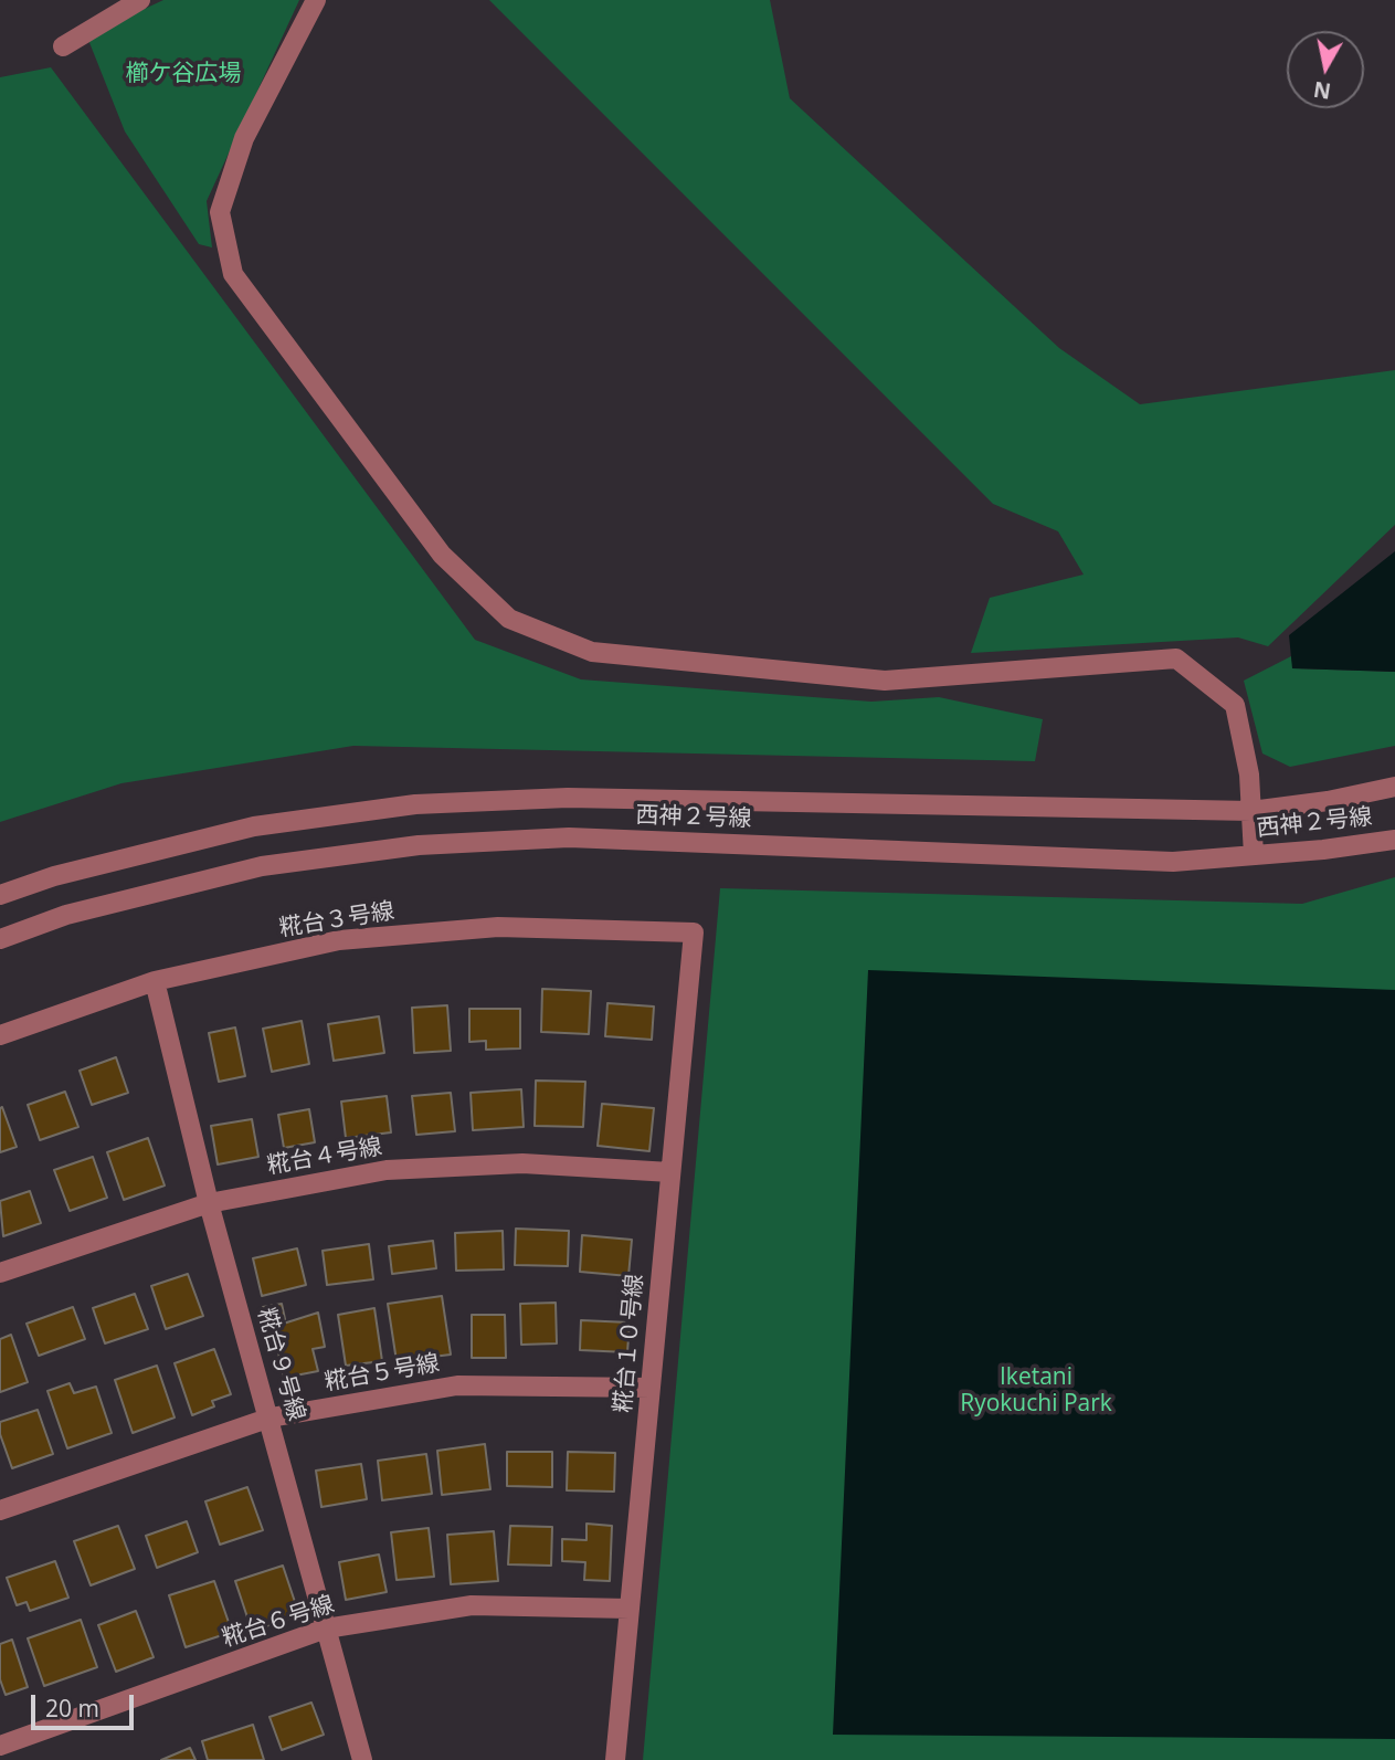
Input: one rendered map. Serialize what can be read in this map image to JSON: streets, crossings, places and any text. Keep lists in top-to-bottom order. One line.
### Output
{"streets":{"street":["西神２号線","糀台３号線","糀台４号線","糀台１０号線","糀台９号線","糀台５号線","糀台６号線"]},"crossings":[["糀台３号線","糀台１０号線"],["糀台３号線","糀台９号線"],["糀台４号線","糀台１０号線"],["糀台４号線","糀台９号線"],["糀台１０号線","糀台５号線"],["糀台１０号線","糀台６号線"],["糀台９号線","糀台５号線"],["糀台９号線","糀台６号線"]],"parks":["櫛ケ谷広場","Iketani Ryokuchi Park"],"scale_bar":"20 m","north":"bottom"}
